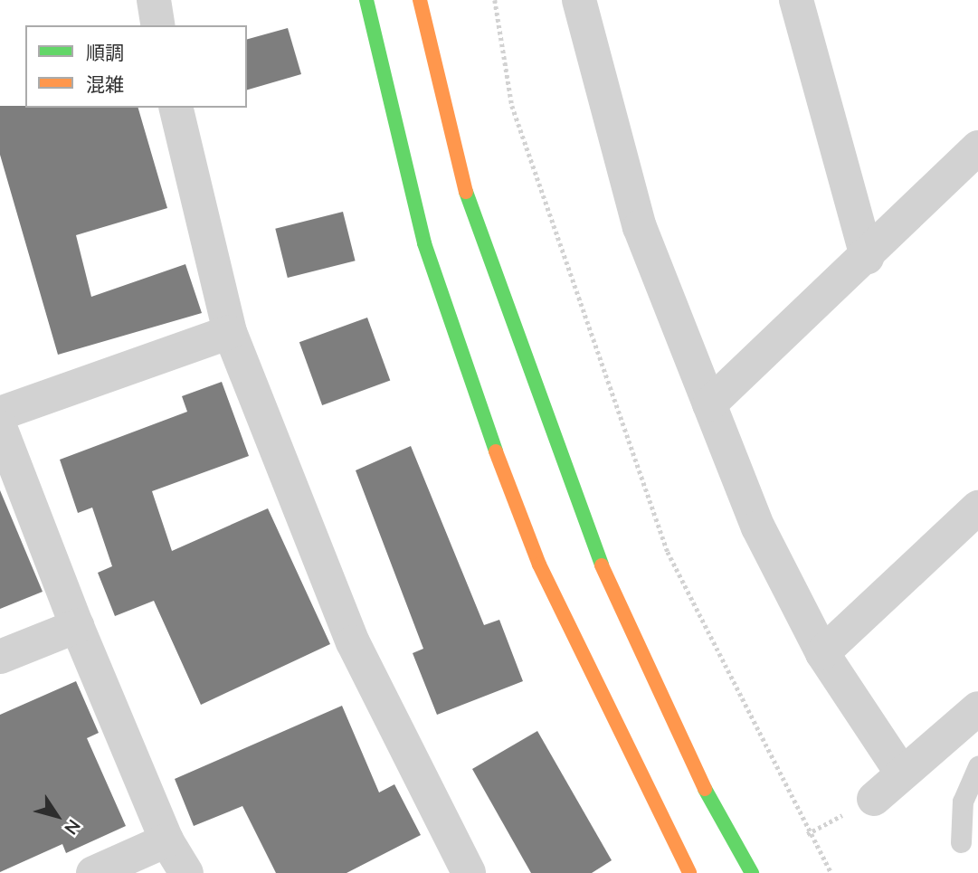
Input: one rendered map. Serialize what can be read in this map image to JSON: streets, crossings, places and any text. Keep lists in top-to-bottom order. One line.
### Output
{"legend":["順調","混雑"],"north":"bottom right"}
